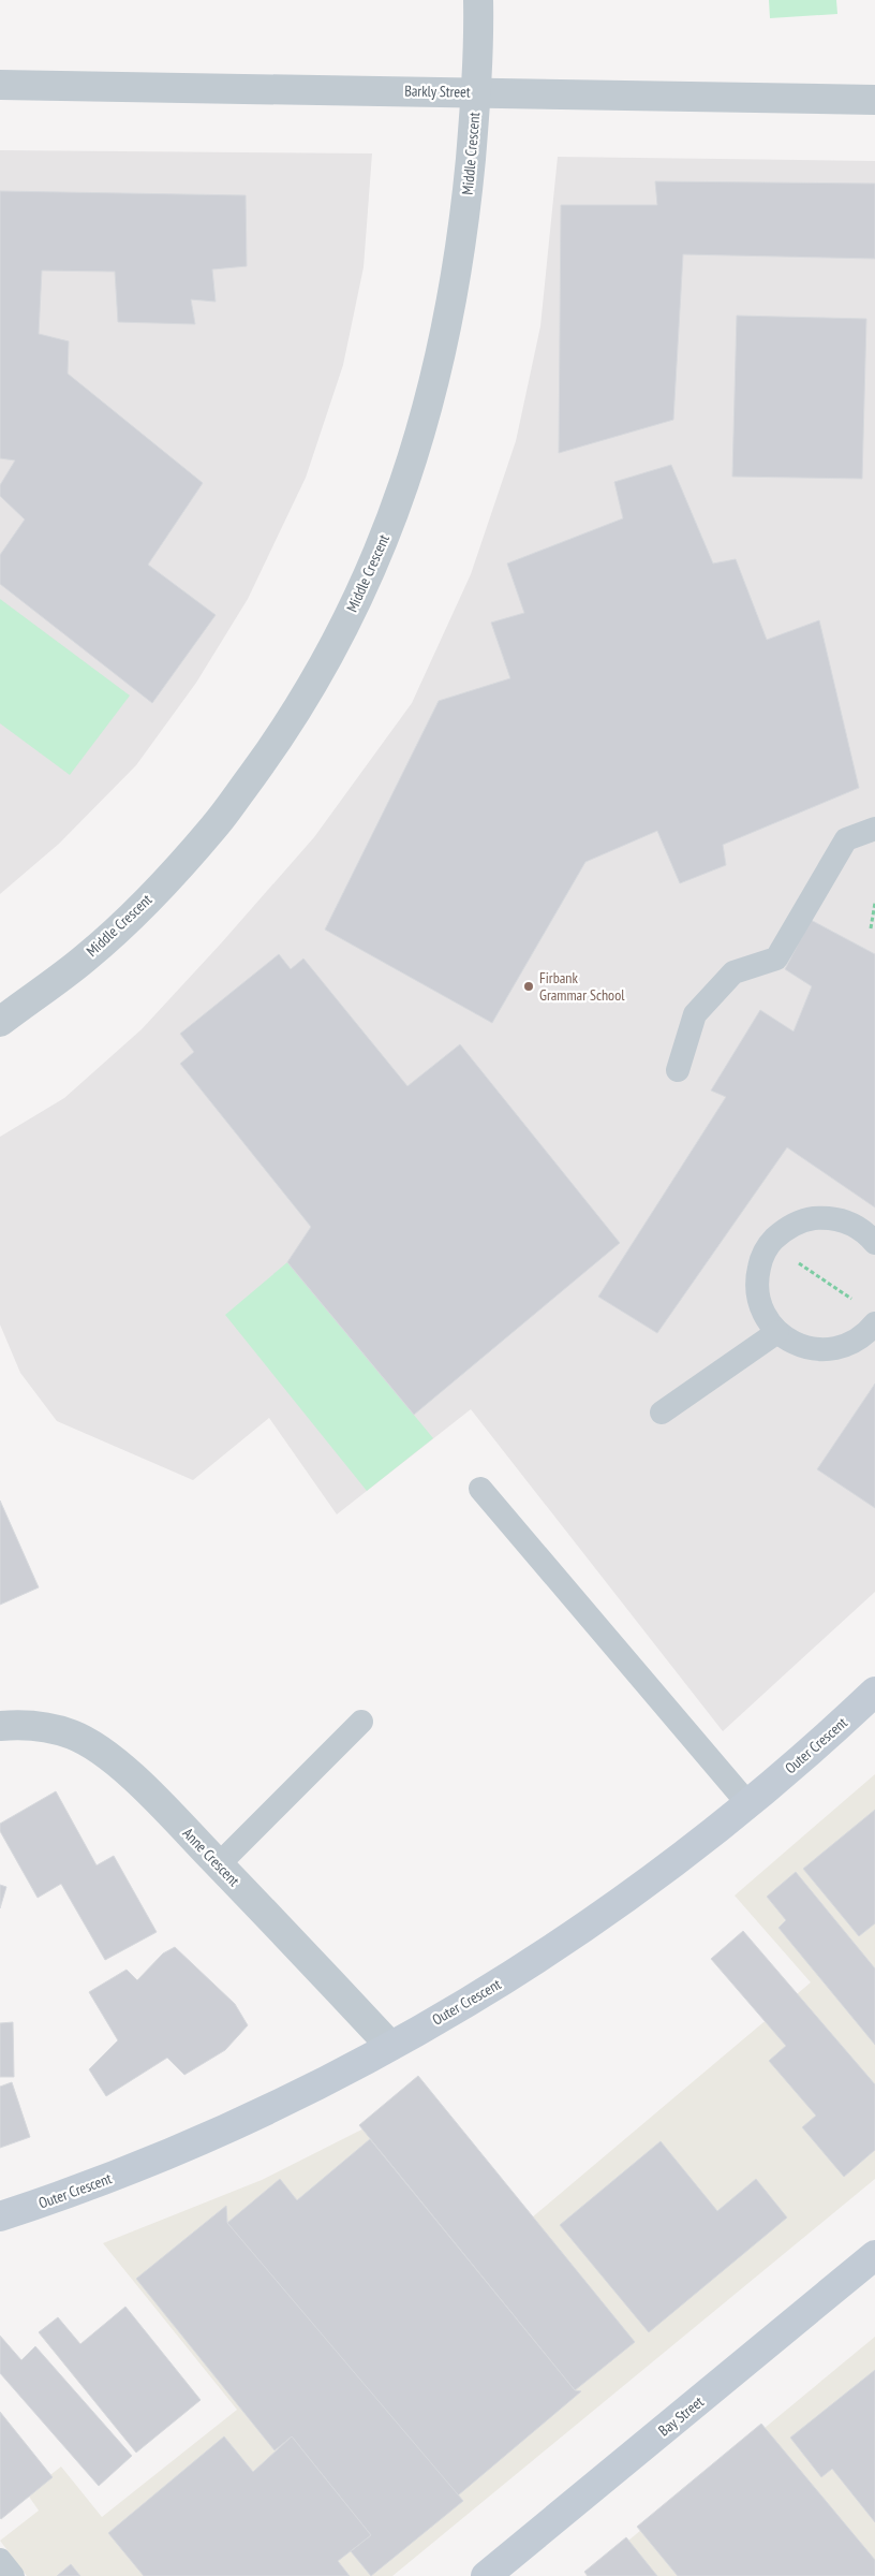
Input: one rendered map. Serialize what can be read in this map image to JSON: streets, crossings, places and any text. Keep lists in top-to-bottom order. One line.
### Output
{"streets":{"street":["Barkly Street","Middle Crescent","Outer Crescent","Anne Crescent","Bay Street"]},"crossings":[["Barkly Street","Middle Crescent"],["Outer Crescent","Anne Crescent"]],"places":["Firbank Grammar School"]}
